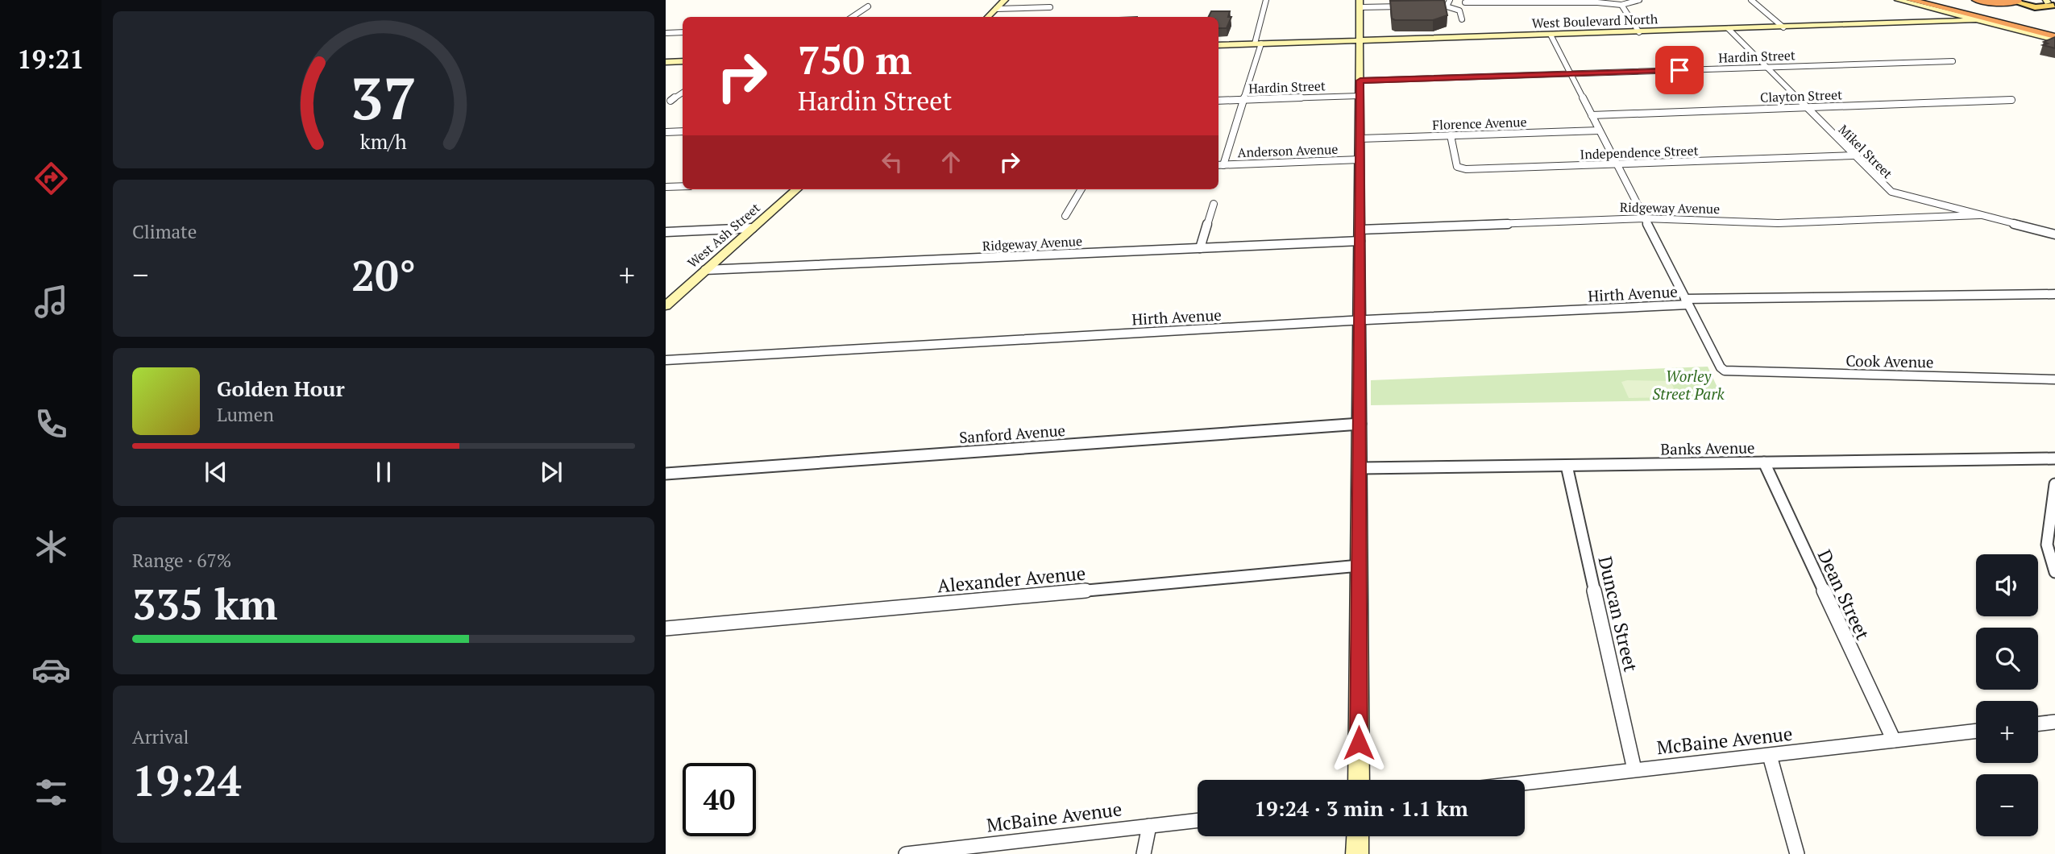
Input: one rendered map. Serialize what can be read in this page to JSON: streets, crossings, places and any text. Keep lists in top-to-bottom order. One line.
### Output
{"streets":{"street":["West Boulevard North","Hardin Street","Clayton Street","Florence Avenue","Anderson Avenue","Mikel Street","Independence Street","Ridgeway Avenue","West Ash Street","Hirth Avenue","Cook Avenue","Sanford Avenue","Banks Avenue","Alexander Avenue","Dean Street","Duncan Street","McBaine Avenue"]},"crossings":[["West Boulevard North","Mikel Street"],["Hardin Street","Mikel Street"],["Clayton Street","Mikel Street"],["Florence Avenue","Independence Street"],["Mikel Street","Independence Street"],["Mikel Street","Ridgeway Avenue"],["Ridgeway Avenue","West Ash Street"],["Hirth Avenue","Cook Avenue"],["Banks Avenue","Dean Street"],["Banks Avenue","Duncan Street"],["Dean Street","McBaine Avenue"],["Duncan Street","McBaine Avenue"]],"parks":["Worley Street Park"],"page":{"tabs":"19:21","turn":["750 m","Hardin Street"],"tile":["Climate",["Range · 67%","335 km"],["Arrival","19:24"]],"heat":["−","20°","+"],"song":["Golden Hour","Lumen"],"map_buttons":["+","−"],"limit":"40","trip":"19:24 · 3 min · 1.1 km","gauge":["37","km/h"]}}
